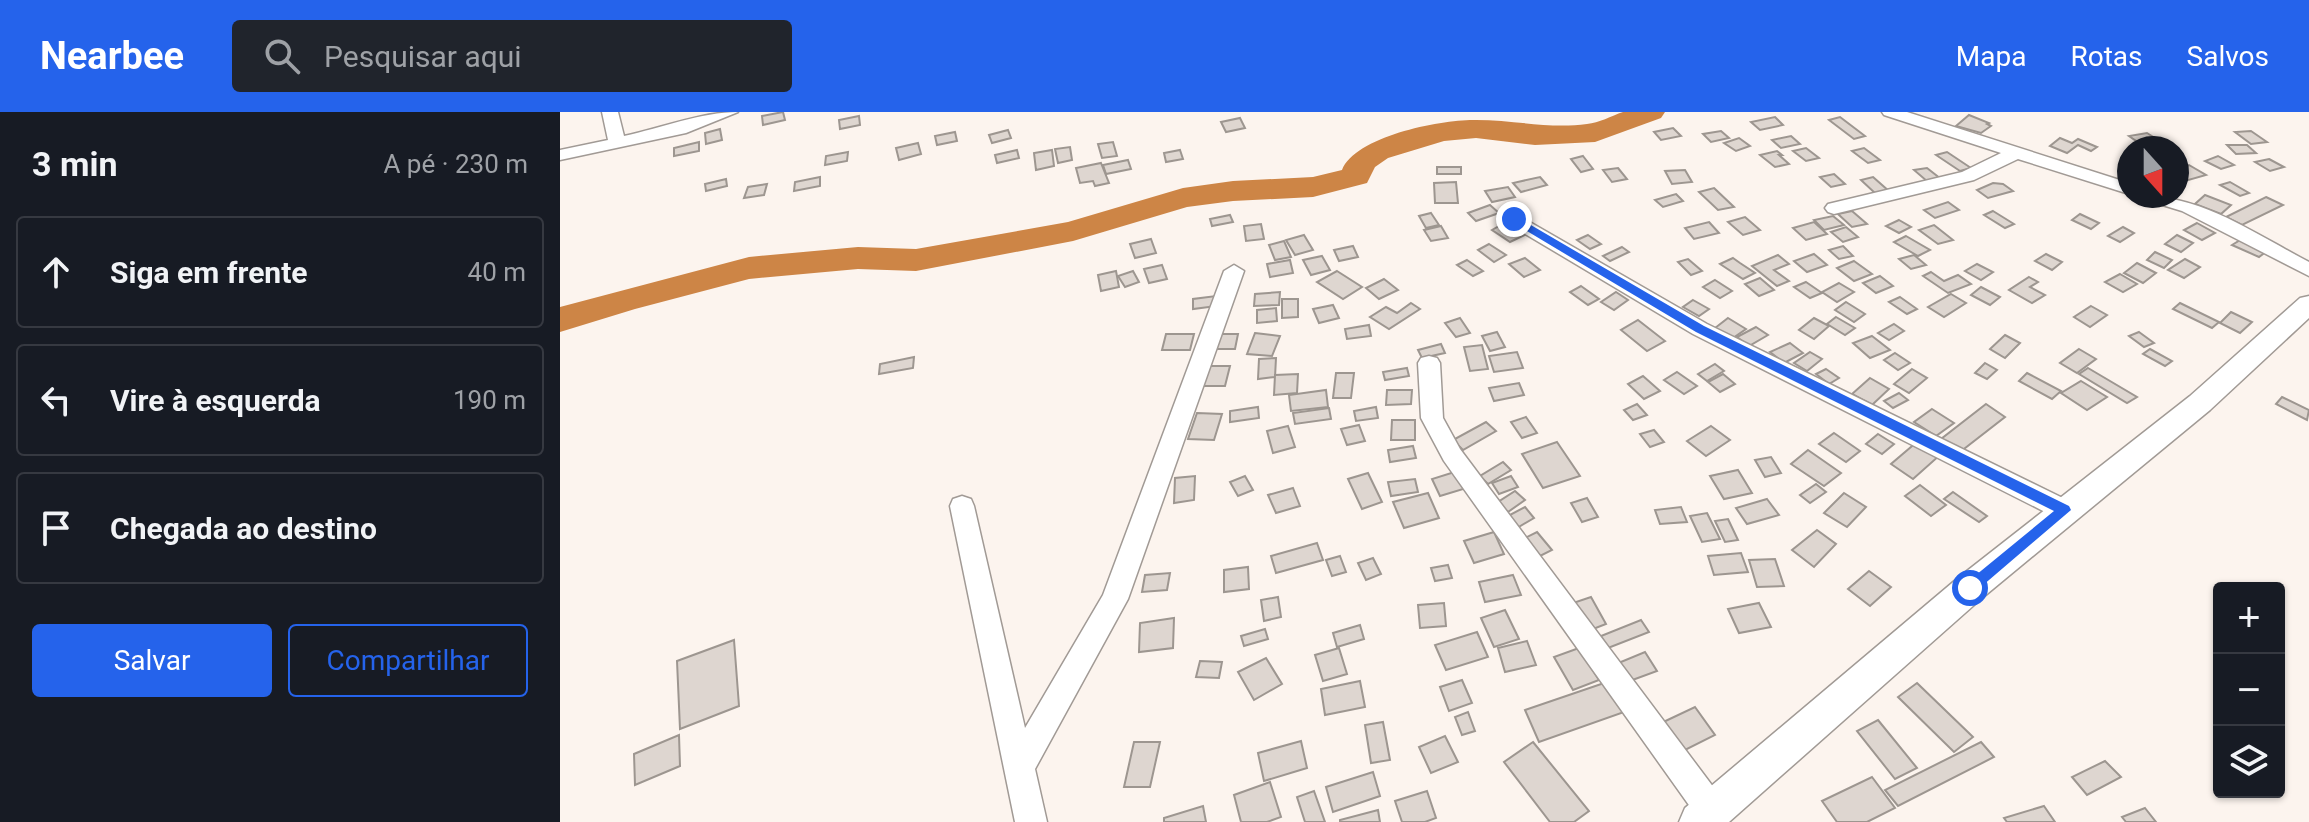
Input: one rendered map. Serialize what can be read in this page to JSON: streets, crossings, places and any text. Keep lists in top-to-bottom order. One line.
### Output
{"north":"bottom","page":{"header":"Nearbee","search":"Pesquisar aqui","nav":["Mapa","Rotas","Salvos"],"heading":["3 min","A pé · 230 m"],"list":[["Siga em frente","40 m"],["Vire à esquerda","190 m"],"Chegada ao destino"],"map_buttons":["+","−"],"buttons":["Salvar","Compartilhar"]}}
